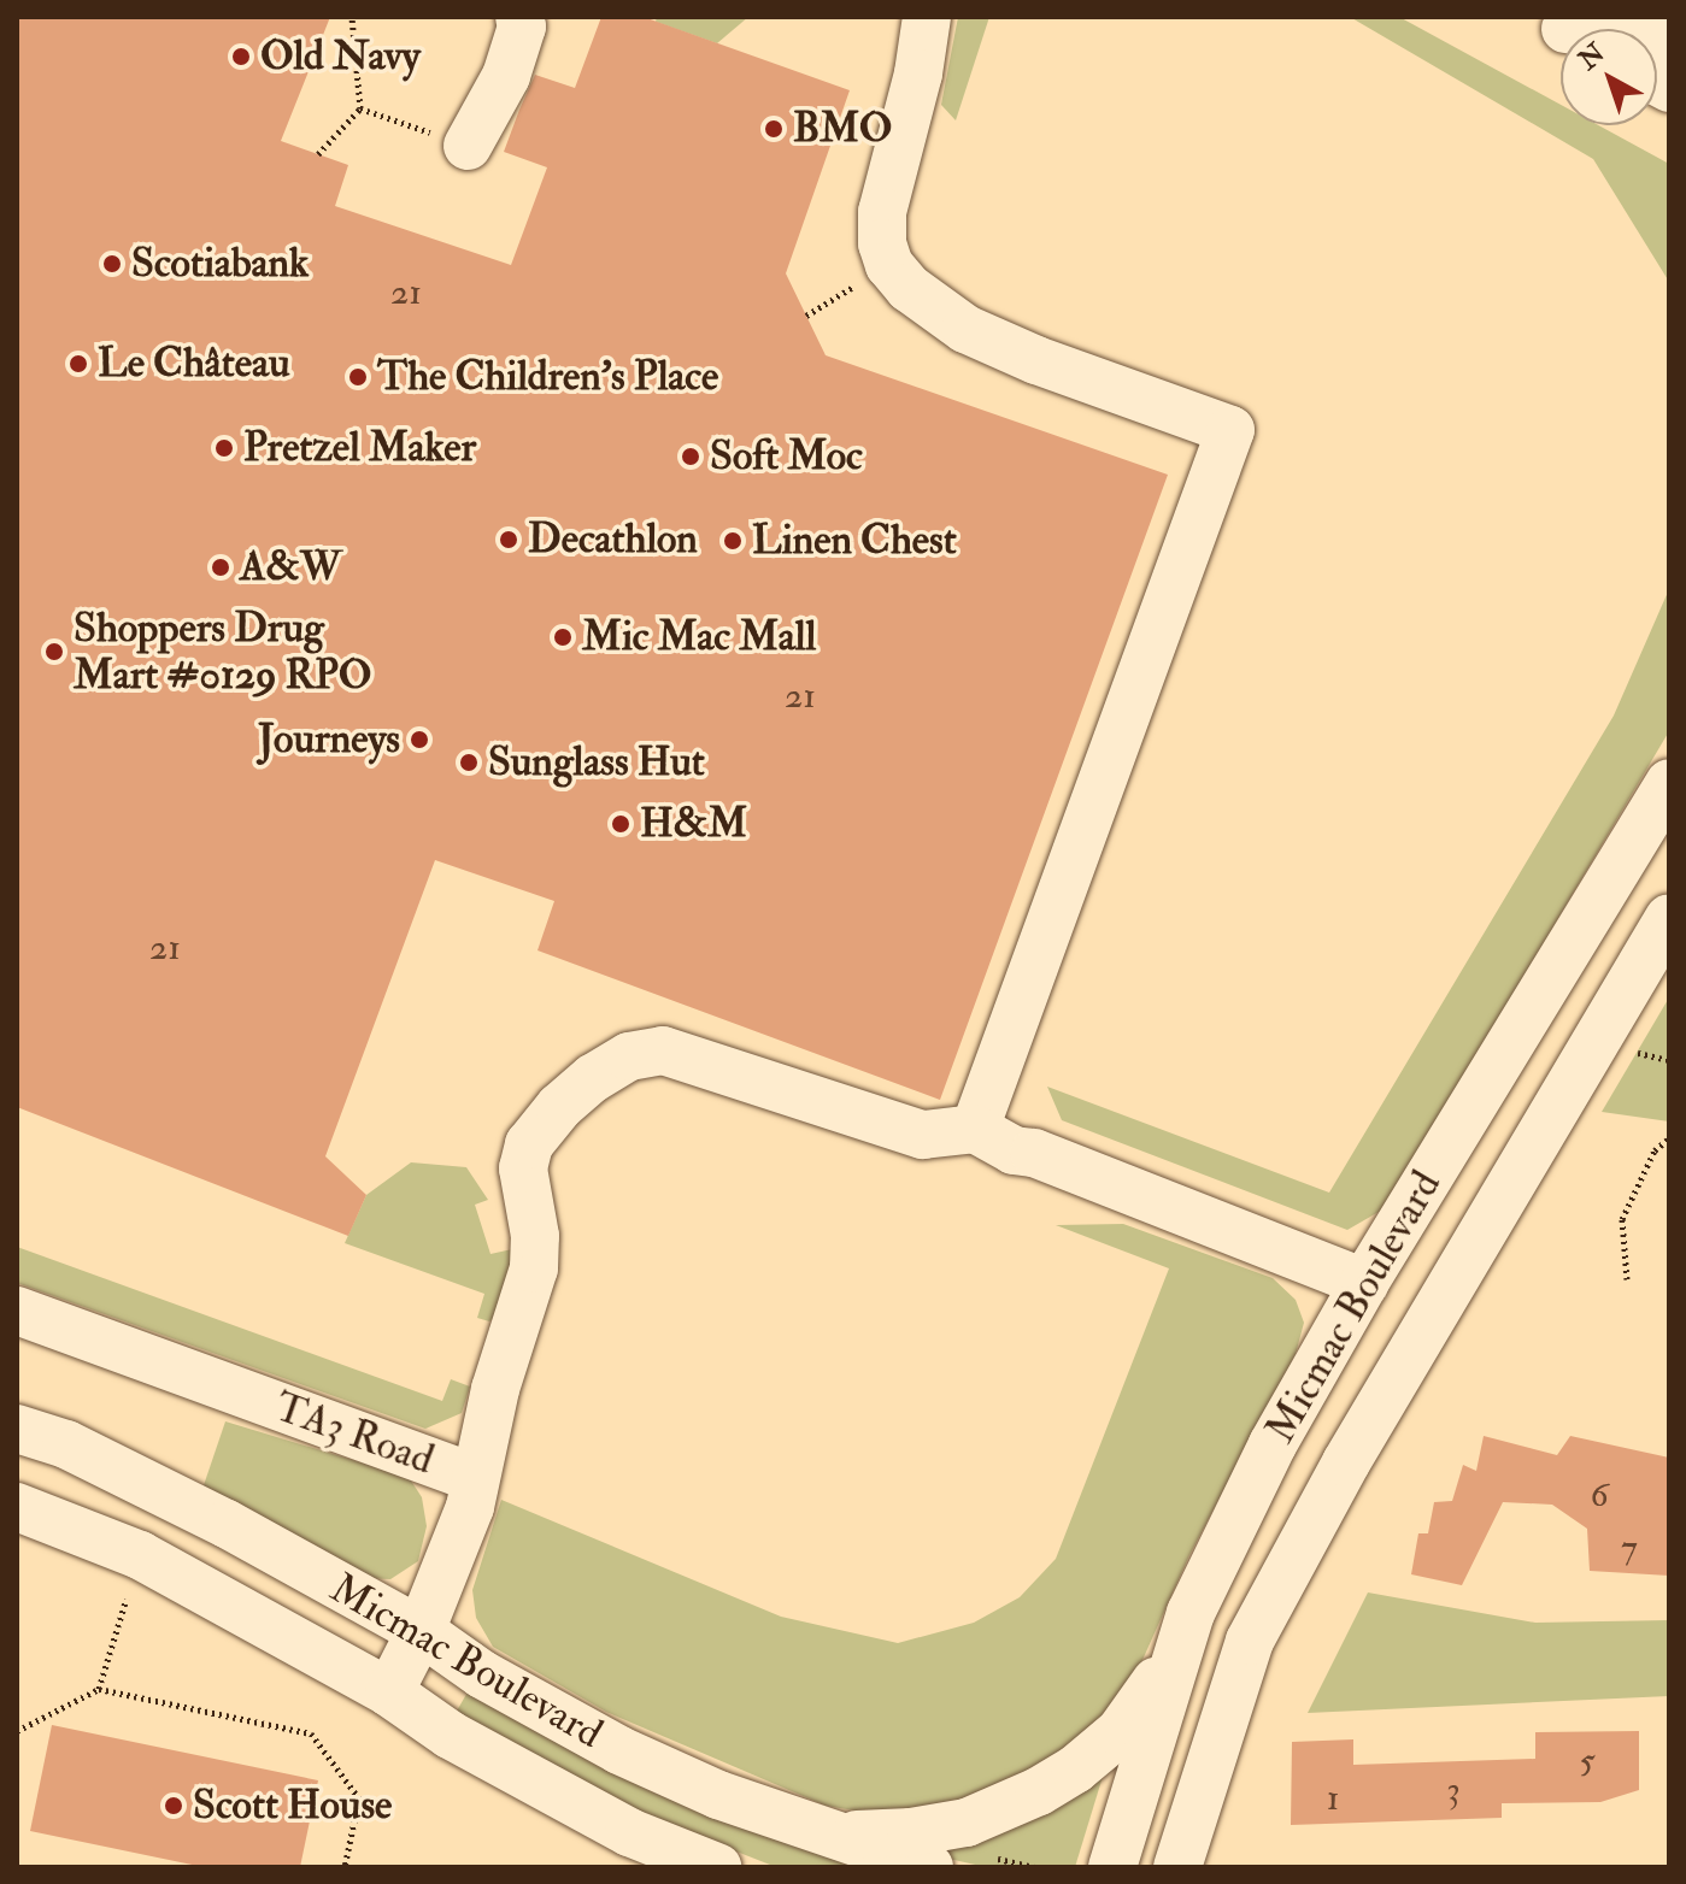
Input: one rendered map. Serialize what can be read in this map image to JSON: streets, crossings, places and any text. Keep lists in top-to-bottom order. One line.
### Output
{"streets":{"street":["Micmac Boulevard","TA3 Road"]},"crossings":[["Micmac Boulevard","TA3 Road"]],"places":["Old Navy","BMO","Scotiabank","Le Château","The Children's Place","Pretzel Maker","Soft Moc","Decathlon","Linen Chest","A&W","Mic Mac Mall","Shoppers Drug Mart #0129 RPO","Journeys","Sunglass Hut","H&M","Scott House"],"house_numbers":["21","21","21","6","7","5","3","1"],"north":"top left"}
